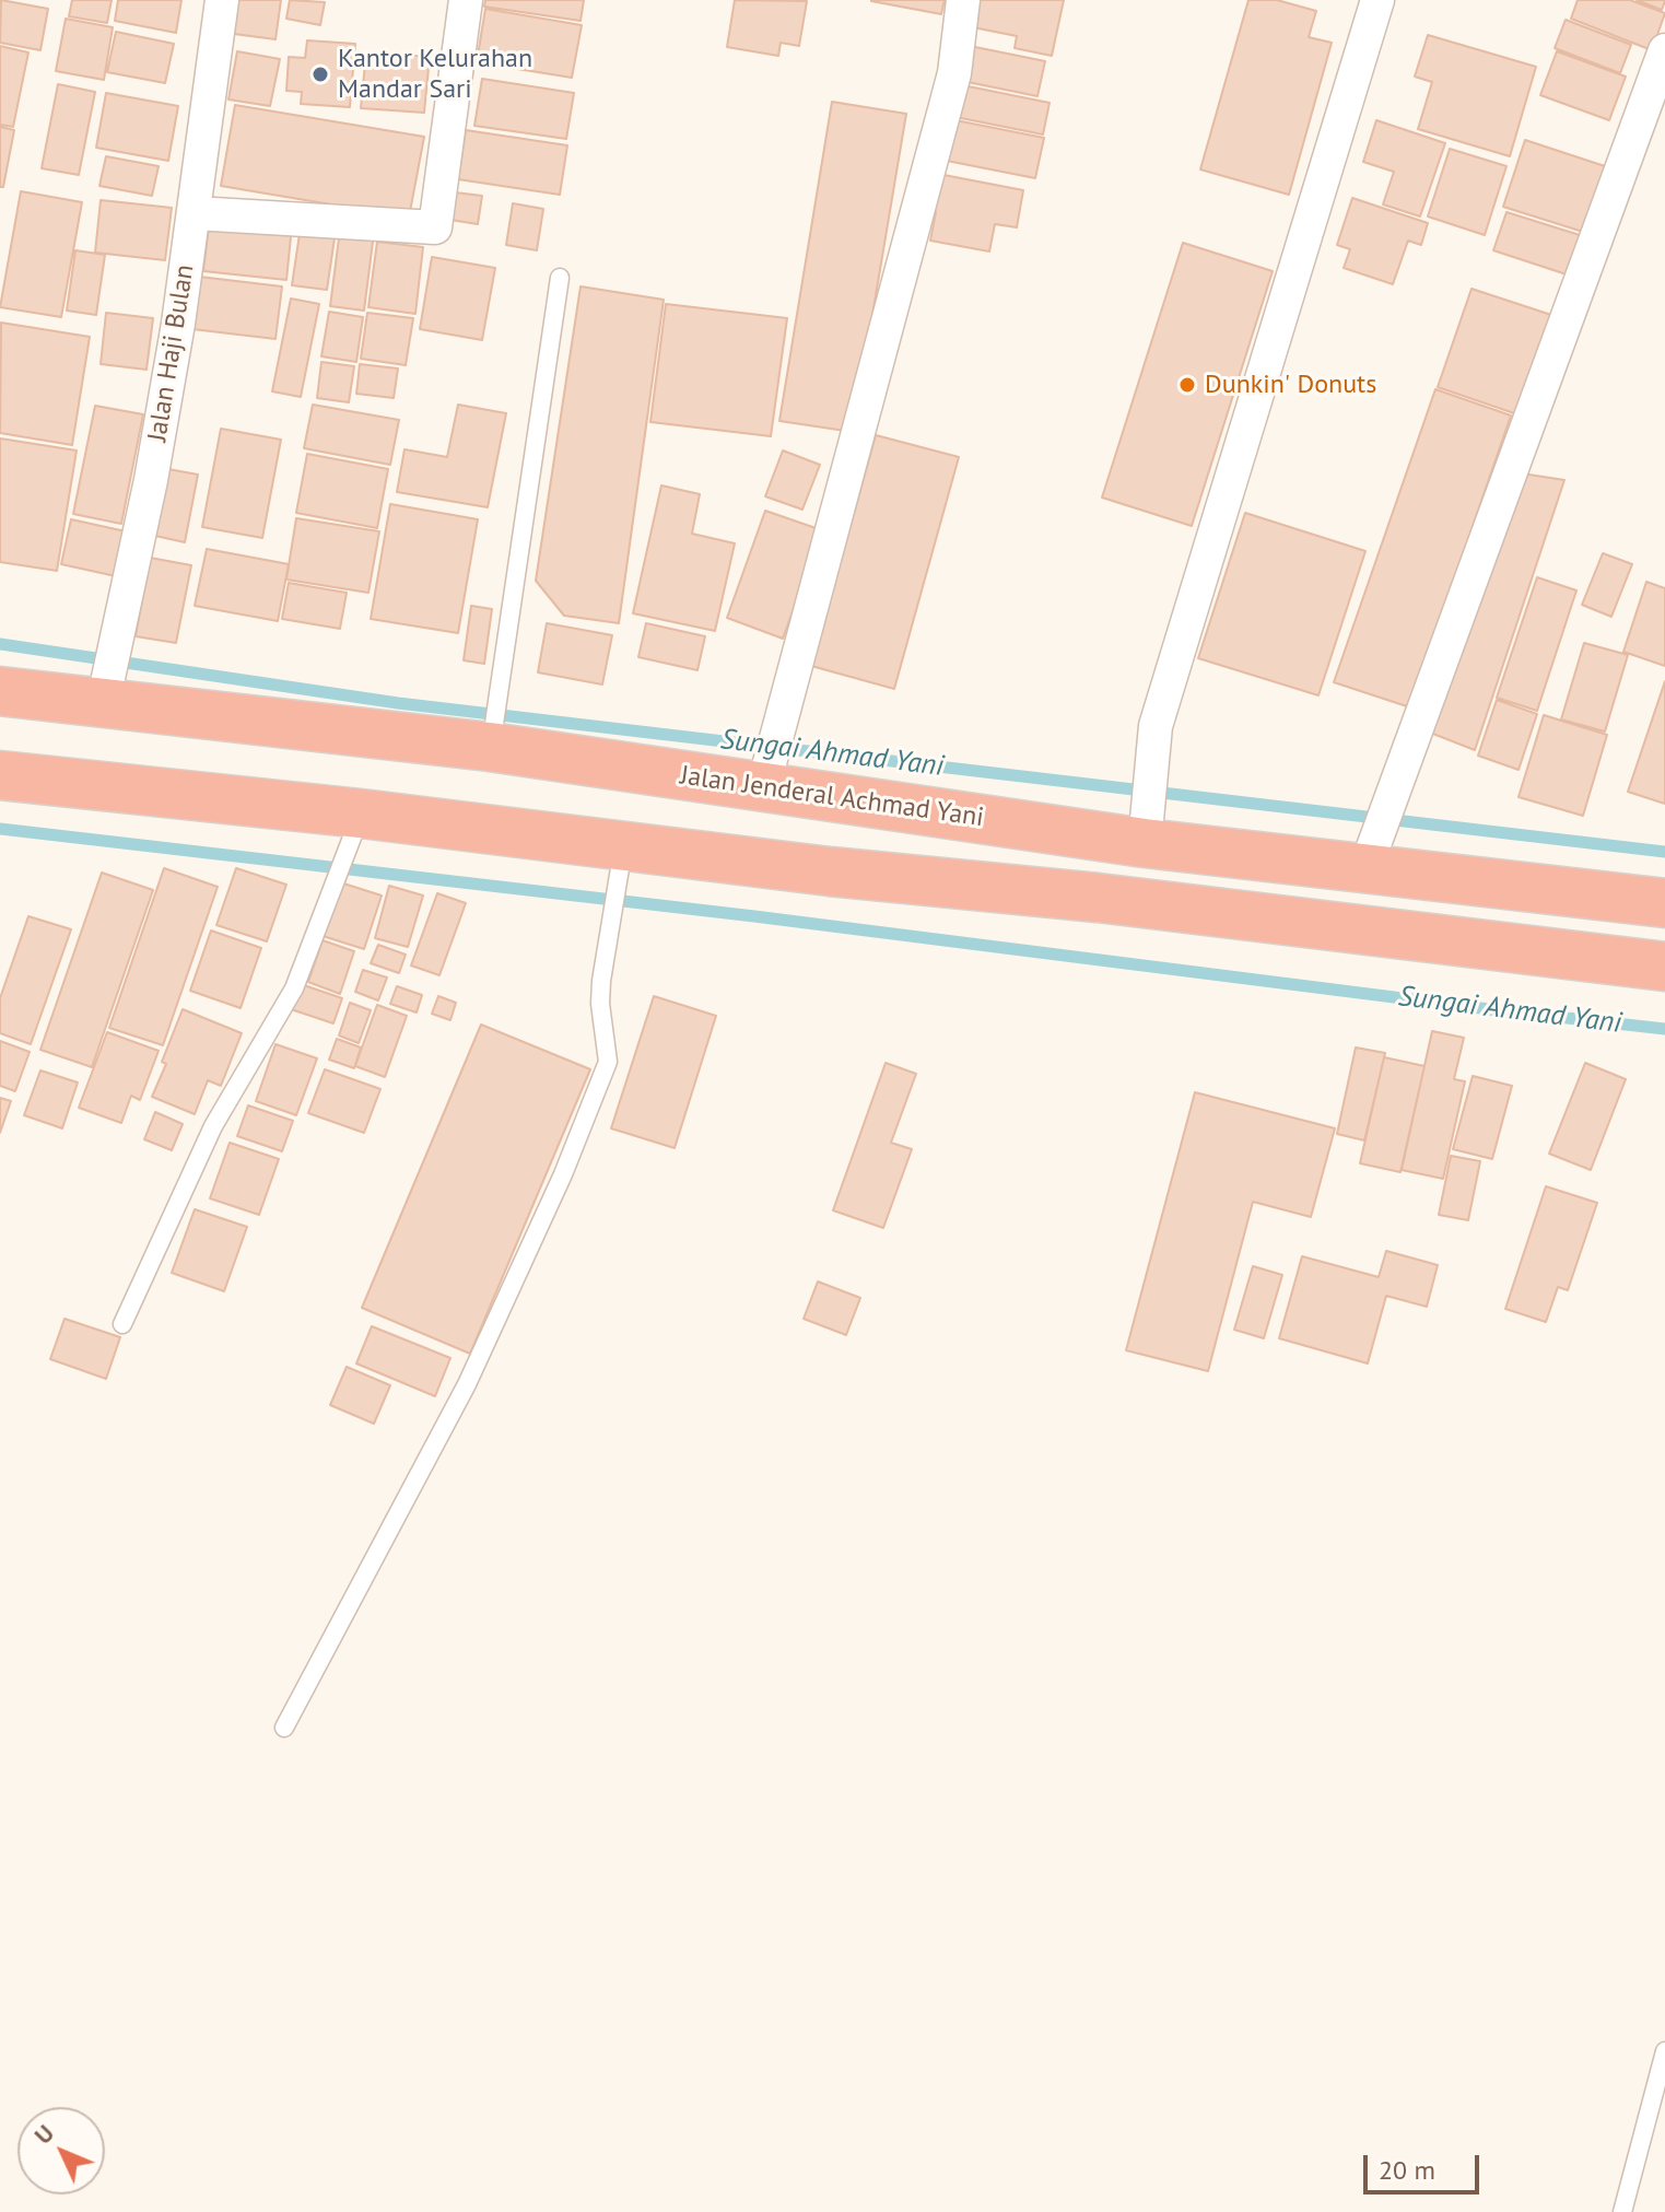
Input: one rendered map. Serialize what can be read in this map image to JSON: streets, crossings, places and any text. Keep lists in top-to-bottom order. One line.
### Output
{"streets":{"highway":["Jalan Jenderal Achmad Yani"],"street":["Jalan Haji Bulan"]},"crossings":[["Jalan Haji Bulan","Jalan Jenderal Achmad Yani"]],"water":["Sungai Ahmad Yani"],"places":["Kantor Kelurahan Mandar Sari","Dunkin' Donuts"],"scale_bar":"20 m","north":"top left"}
